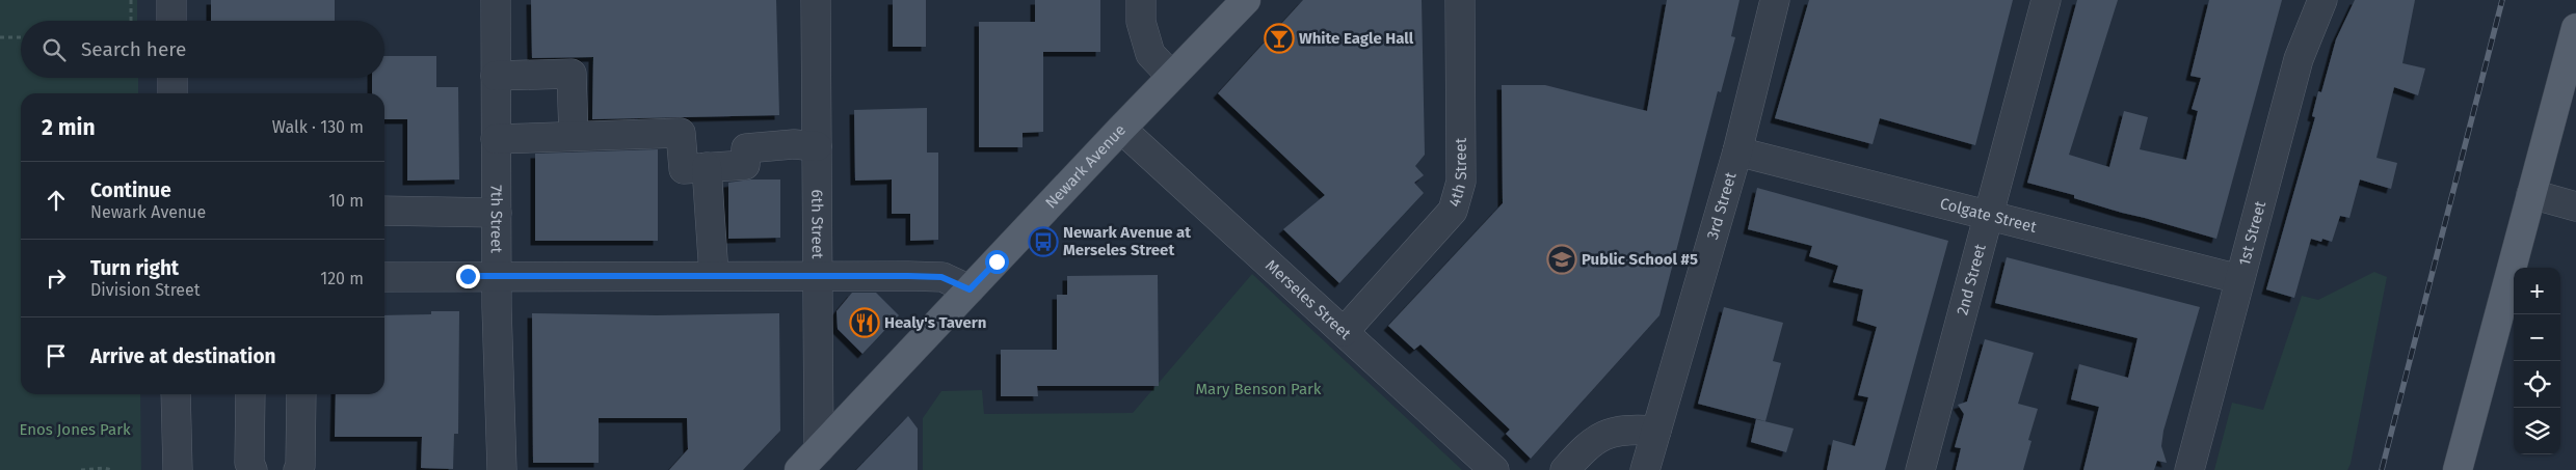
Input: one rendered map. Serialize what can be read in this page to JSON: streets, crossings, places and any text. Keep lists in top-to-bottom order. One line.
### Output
{"streets":{"main road":["Newark Avenue"],"street":["4th Street","3rd Street","Colgate Street","7th Street","6th Street","1st Street","2nd Street","Merseles Street"]},"crossings":[["Newark Avenue","6th Street"],["Newark Avenue","Merseles Street"],["4th Street","Merseles Street"],["3rd Street","Colgate Street"],["Colgate Street","1st Street"],["Colgate Street","2nd Street"]],"parks":["Mary Benson Park","Enos Jones Park"],"places":{"bar":["White Eagle Hall"],"bus stop":["Newark Avenue at Merseles Street"],"school or university":["Public School #5"],"restaurant":["Healy's Tavern"]},"page":{"search":"Search here","heading":["2 min","Walk · 130 m"],"list":[["Continue","Newark Avenue","10 m"],["Turn right","Division Street","120 m"],"Arrive at destination"],"map_buttons":["+","−"]}}
